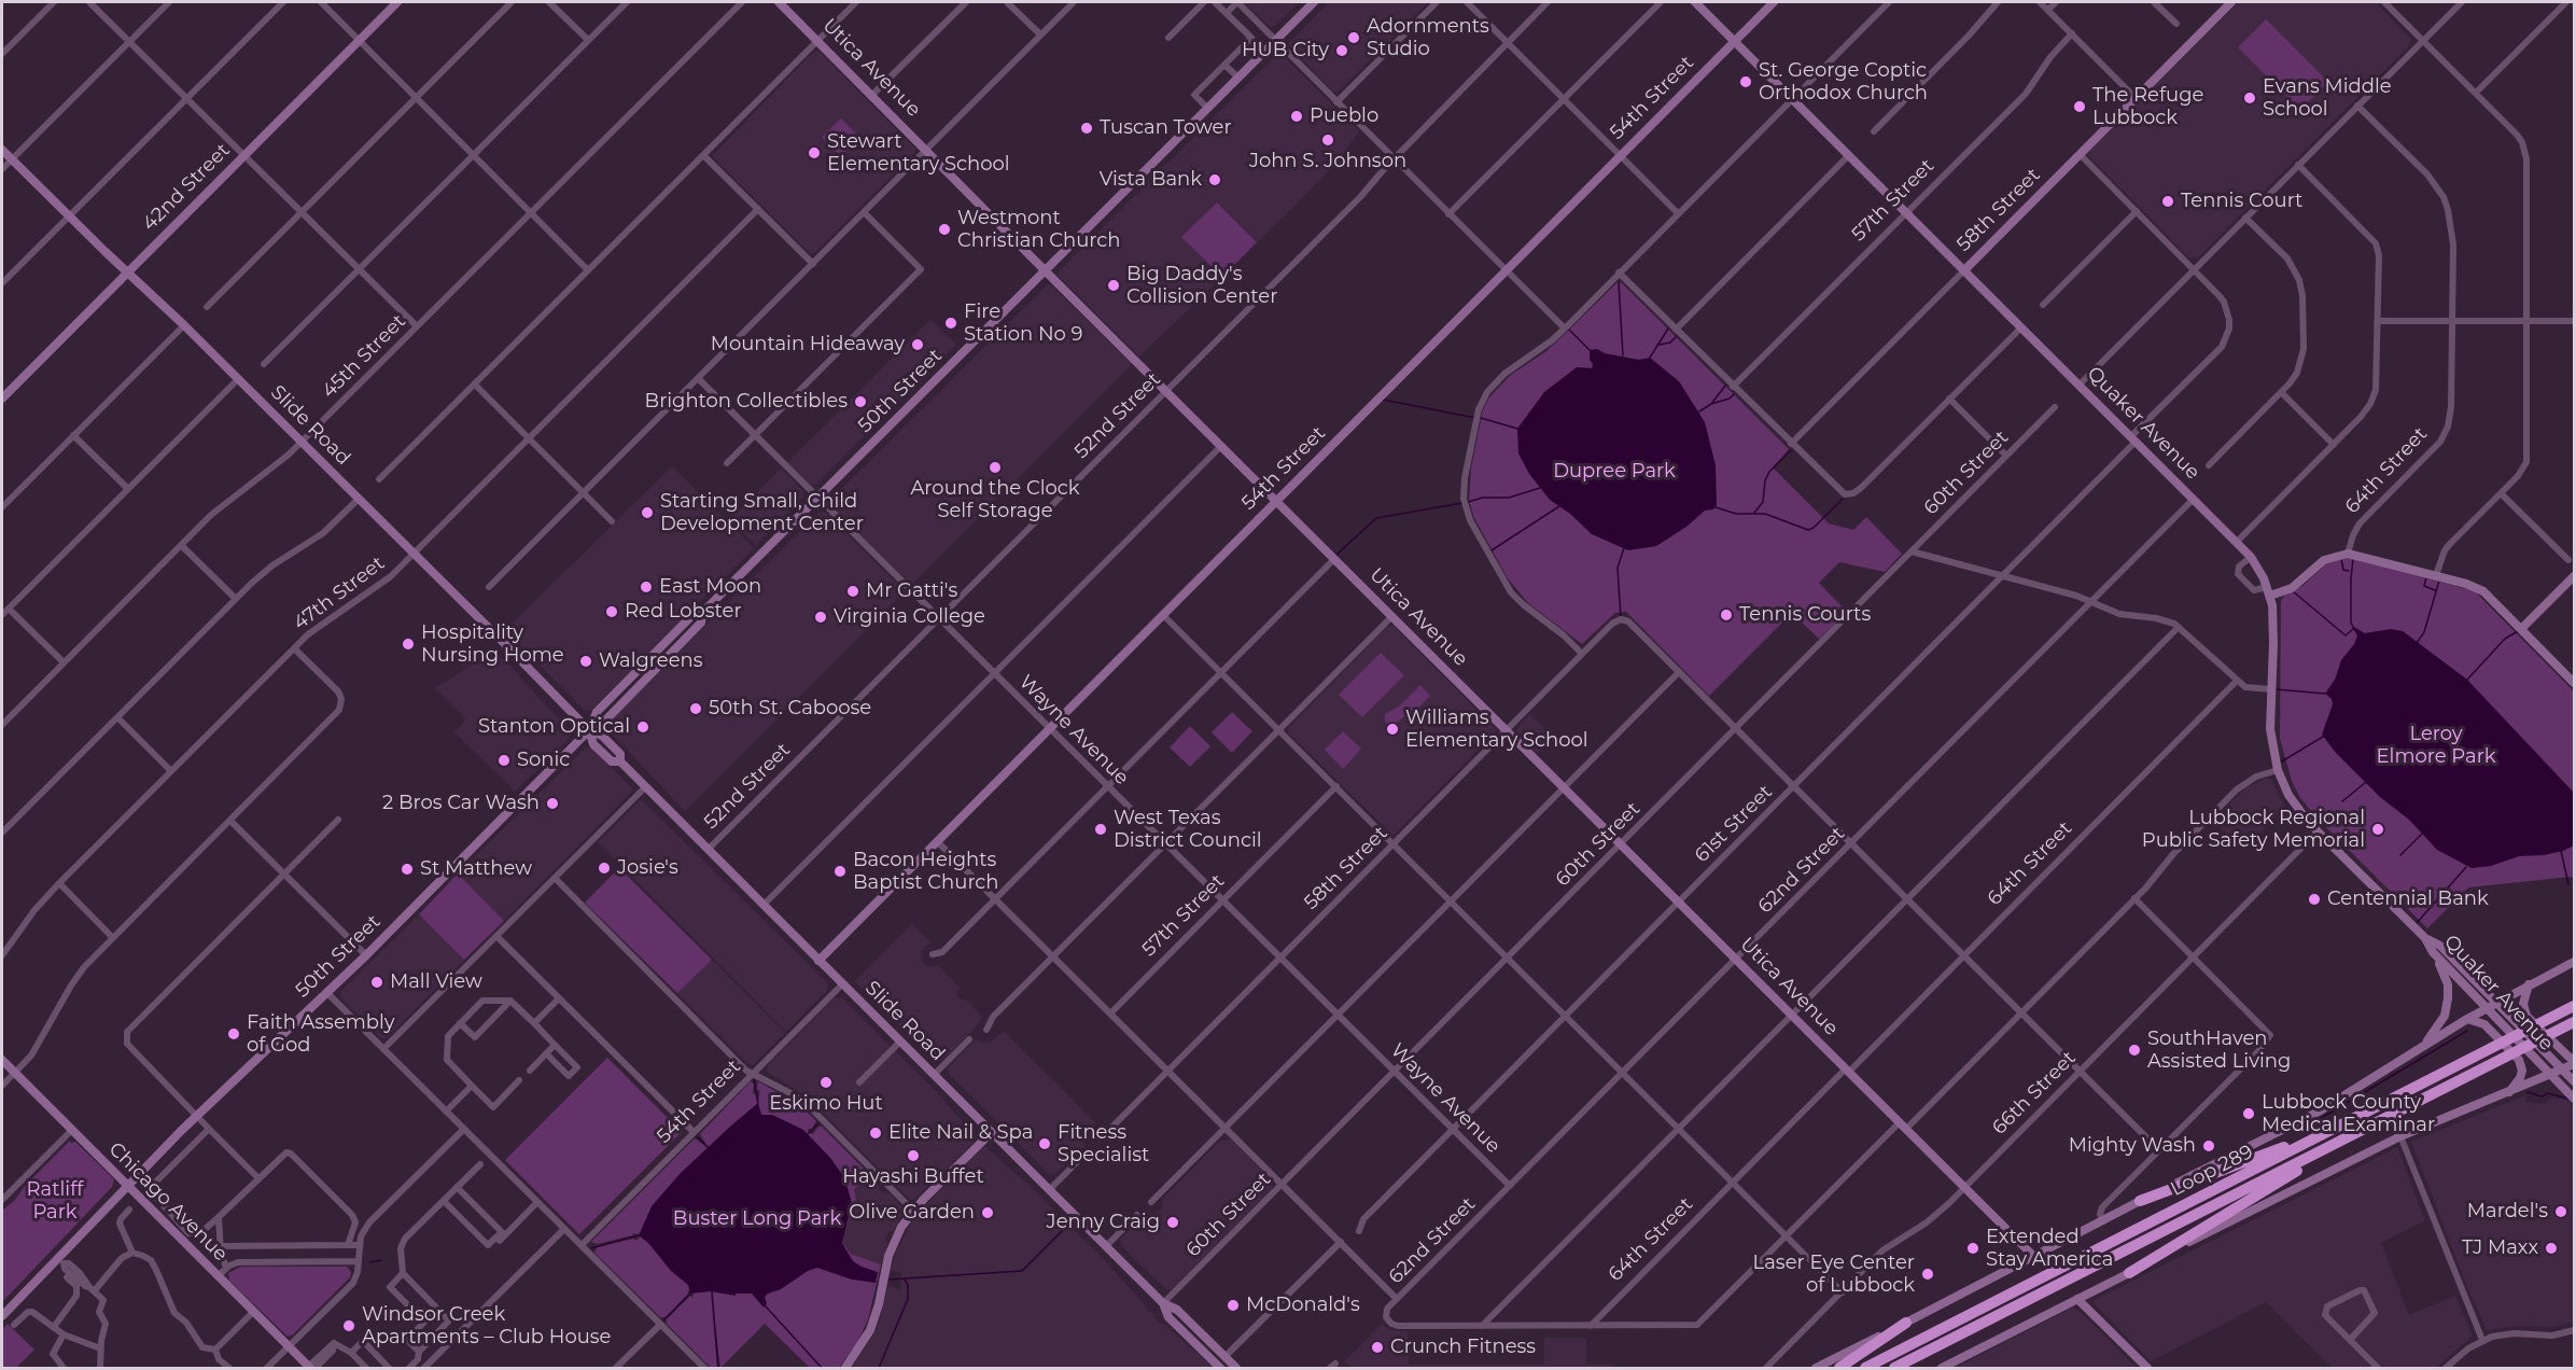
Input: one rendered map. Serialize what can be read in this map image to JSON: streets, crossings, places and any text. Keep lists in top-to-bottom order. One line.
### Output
{"streets":{"highway":["Loop 289"],"main road":["Utica Avenue","54th Street","42nd Street","58th Street","50th Street","Quaker Avenue","Slide Road","Chicago Avenue"],"street":["57th Street","45th Street","52nd Street","64th Street","60th Street","47th Street","Wayne Avenue","61st Street","62nd Street","66th Street"]},"crossings":[["Utica Avenue","54th Street"],["Utica Avenue","58th Street"],["Utica Avenue","50th Street"],["Utica Avenue","52nd Street"],["Utica Avenue","64th Street"],["Utica Avenue","60th Street"],["Utica Avenue","61st Street"],["Utica Avenue","62nd Street"],["Utica Avenue","66th Street"],["54th Street","Quaker Avenue"],["54th Street","Slide Road"],["54th Street","Wayne Avenue"],["42nd Street","Slide Road"],["57th Street","Quaker Avenue"],["57th Street","Wayne Avenue"],["58th Street","Quaker Avenue"],["58th Street","Wayne Avenue"],["45th Street","Slide Road"],["50th Street","Slide Road"],["50th Street","Wayne Avenue"],["50th Street","Chicago Avenue"],["52nd Street","Slide Road"],["52nd Street","Wayne Avenue"],["Quaker Avenue","61st Street"],["Quaker Avenue","62nd Street"],["Quaker Avenue","66th Street"],["Slide Road","60th Street"],["Slide Road","47th Street"],["60th Street","Wayne Avenue"],["Wayne Avenue","61st Street"],["Wayne Avenue","62nd Street"]],"parks":["Dupree Park","Leroy Elmore Park","Ratliff Park","Buster Long Park"],"places":["Adornments Studio","HUB City","St. George Coptic Orthodox Church","Evans Middle School","The Refuge Lubbock","Pueblo","Tuscan Tower","John S. Johnson","Stewart Elementary School","Vista Bank","Tennis Court","Westmont Christian Church","Big Daddy's Collision Center","Fire Station No 9","Mountain Hideaway","Brighton Collectibles","Around the Clock Self Storage","Starting Small, Child Development Center","East Moon","Mr Gatti's","Red Lobster","Tennis Courts","Virginia College","Hospitality Nursing Home","Walgreens","50th St. Caboose","Stanton Optical","Williams Elementary School","Sonic","2 Bros Car Wash","West Texas District Council","Lubbock Regional Public Safety Memorial","Josie's","St Matthew","Bacon Heights Baptist Church","Centennial Bank","Mall View","Faith Assembly of God","SouthHaven Assisted Living","Eskimo Hut","Lubbock County Medical Examinar","Elite Nail & Spa","Fitness Specialist","Mighty Wash","Hayashi Buffet","Mardel's","Olive Garden","Jenny Craig","Extended Stay America","TJ Maxx","Laser Eye Center of Lubbock","McDonald's","Windsor Creek Apartments – Club House","Crunch Fitness"]}
